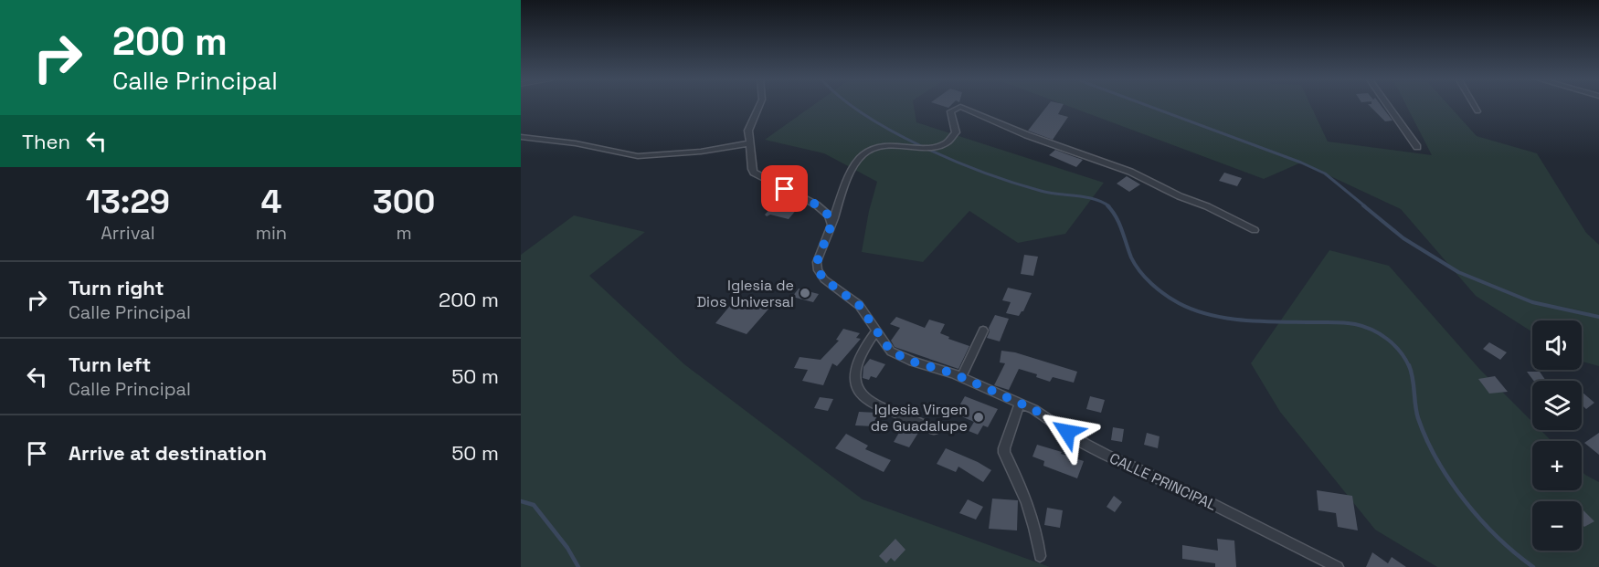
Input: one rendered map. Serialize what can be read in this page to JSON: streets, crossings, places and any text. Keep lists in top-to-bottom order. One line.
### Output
{"streets":{"street":["CALLE PRINCIPAL"]},"places":["Iglesia de Dios Universal","Iglesia Virgen de Guadalupe"],"page":{"turn":["200 m","Calle Principal"],"then":"Then","eta":["13:29","Arrival","4","min","300","m"],"list":[{"name":"Turn right","note":"Calle Principal","value":"200 m"},{"name":"Turn left","note":"Calle Principal","value":"50 m"},{"name":"Arrive at destination","value":"50 m"}],"map_buttons":["+","−"]}}
